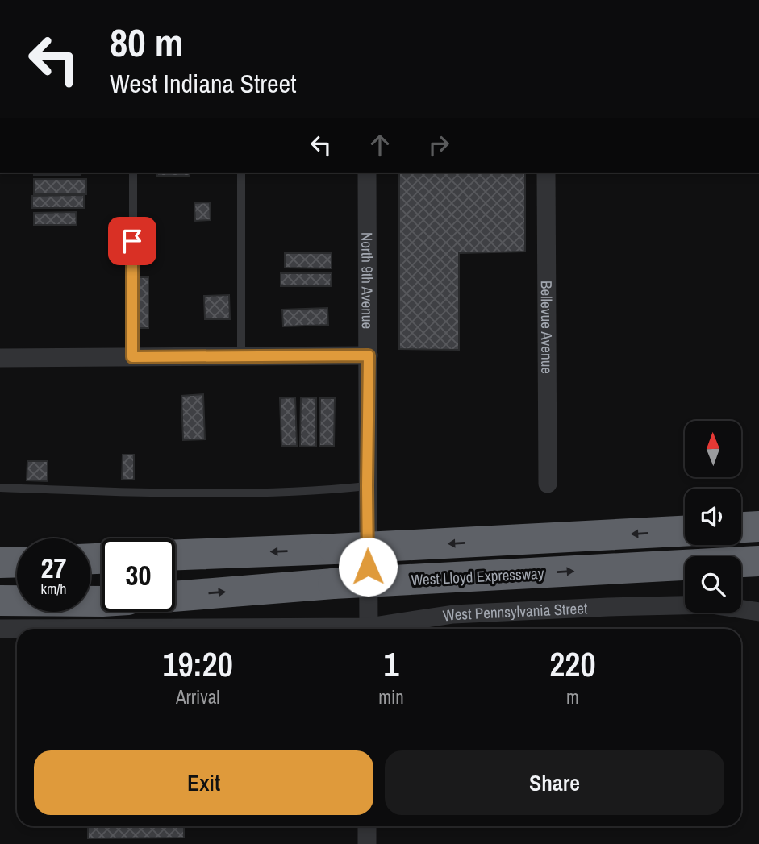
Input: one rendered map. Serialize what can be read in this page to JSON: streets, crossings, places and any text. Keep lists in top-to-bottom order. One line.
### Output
{"streets":{"highway":["West Lloyd Expressway"],"street":["North 9th Avenue","Bellevue Avenue","West Pennsylvania Street"]},"north":"top","page":{"turn":["80 m","West Indiana Street"],"speed":"27 km/h","limit":"30","eta":["19:20","Arrival","1","min","220","m"],"buttons":["Exit","Share"]}}
